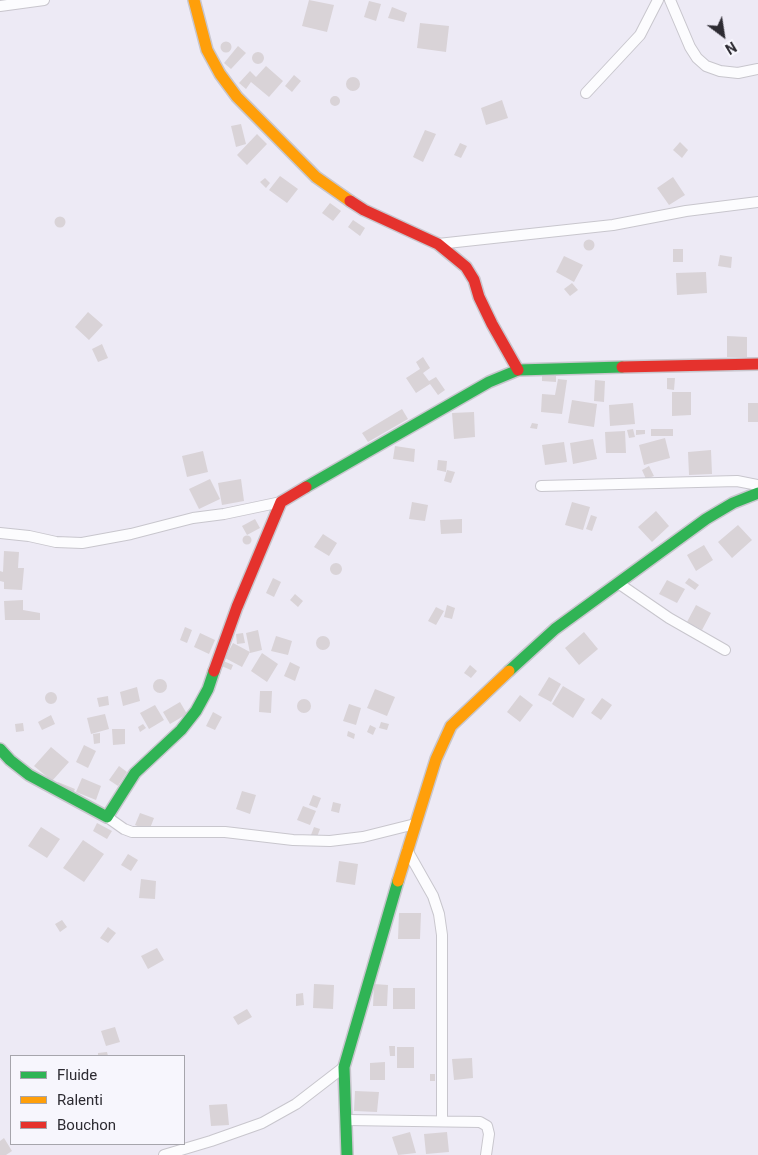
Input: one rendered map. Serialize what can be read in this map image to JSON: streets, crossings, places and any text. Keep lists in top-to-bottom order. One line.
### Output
{"legend":["Fluide","Ralenti","Bouchon"],"north":"bottom right"}
